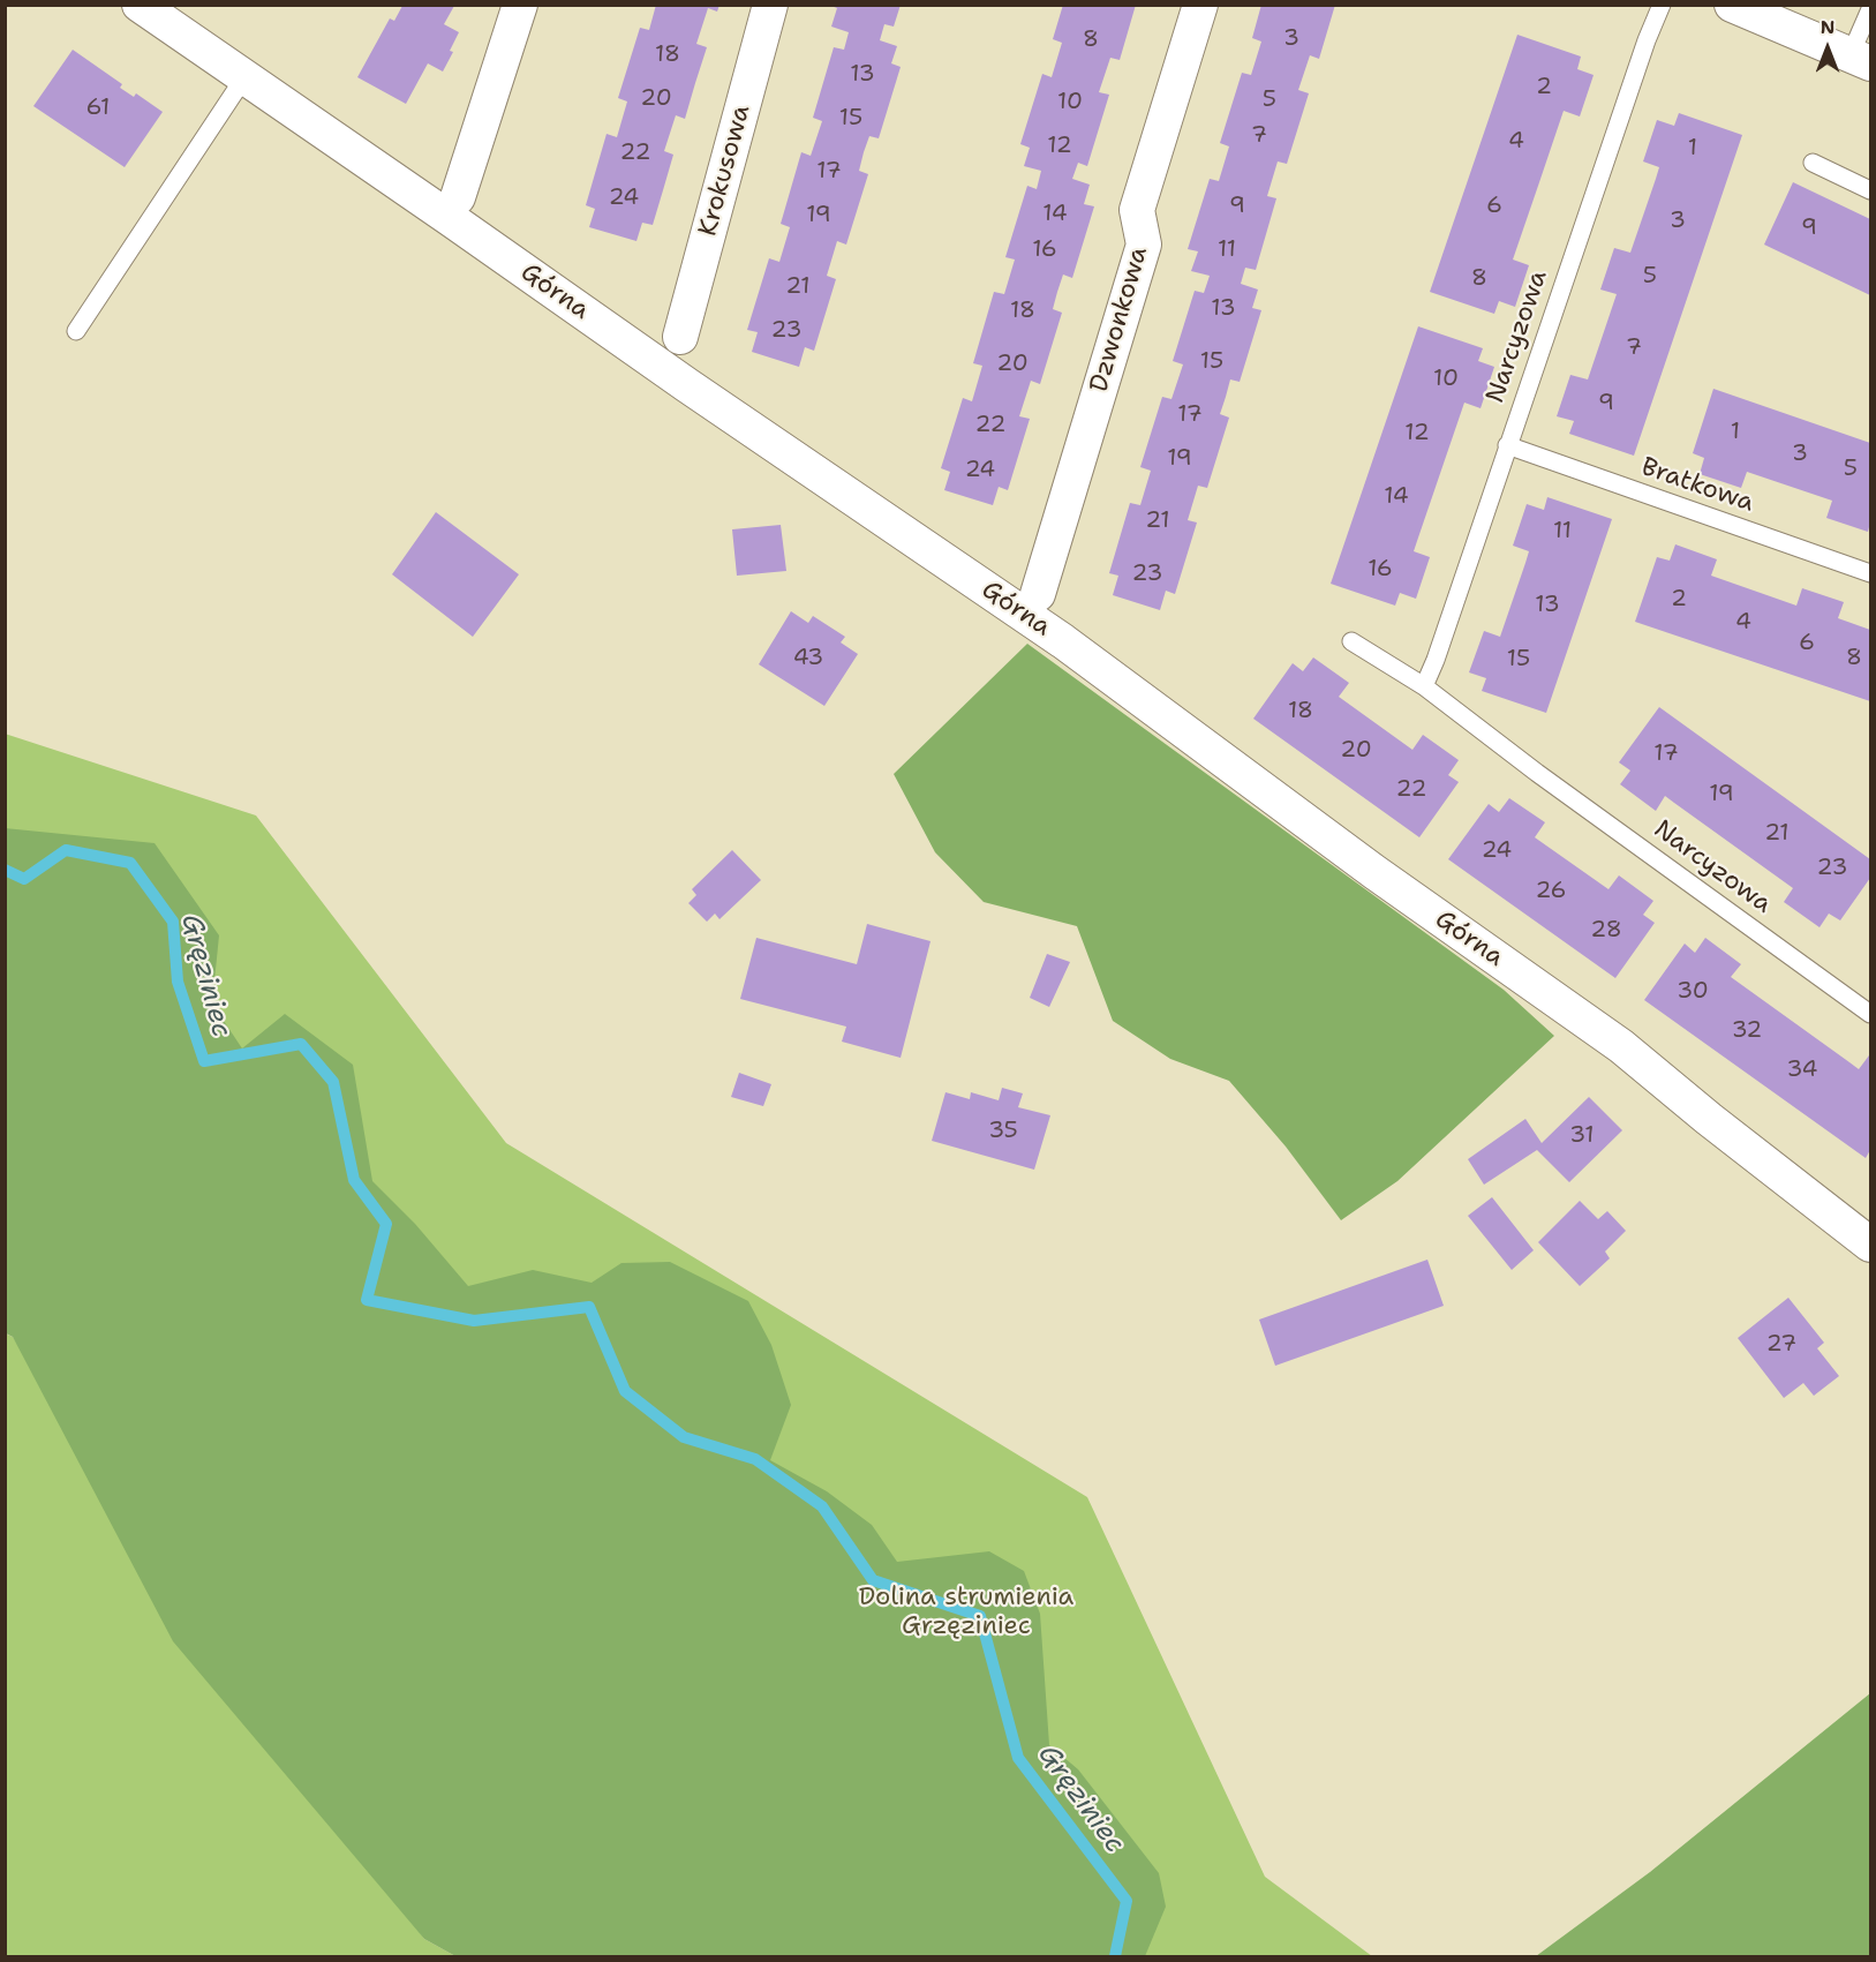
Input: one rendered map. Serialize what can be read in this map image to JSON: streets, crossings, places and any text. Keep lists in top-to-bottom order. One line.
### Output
{"streets":{"street":["Krokusowa","Górna","Dzwonkowa"],"lane":["Narcyzowa","Bratkowa"]},"crossings":[["Narcyzowa","Bratkowa"]],"water":["Gręziniec"],"parks":["Dolina strumienia Grzęziniec"],"house_numbers":["3","8","18","13","2","20","5","10","61","15","7","4","12","1","22","17","24","9","6","14","19","3","9","16","11","5","8","21","13","18","23","7","15","20","10","9","17","22","1","12","3","19","5","24","14","21","11","16","23","2","13","4","6","43","8","15","18","20","17","22","19","21","24","23","26","28","30","32","34","35","31","27"],"north":"top"}
